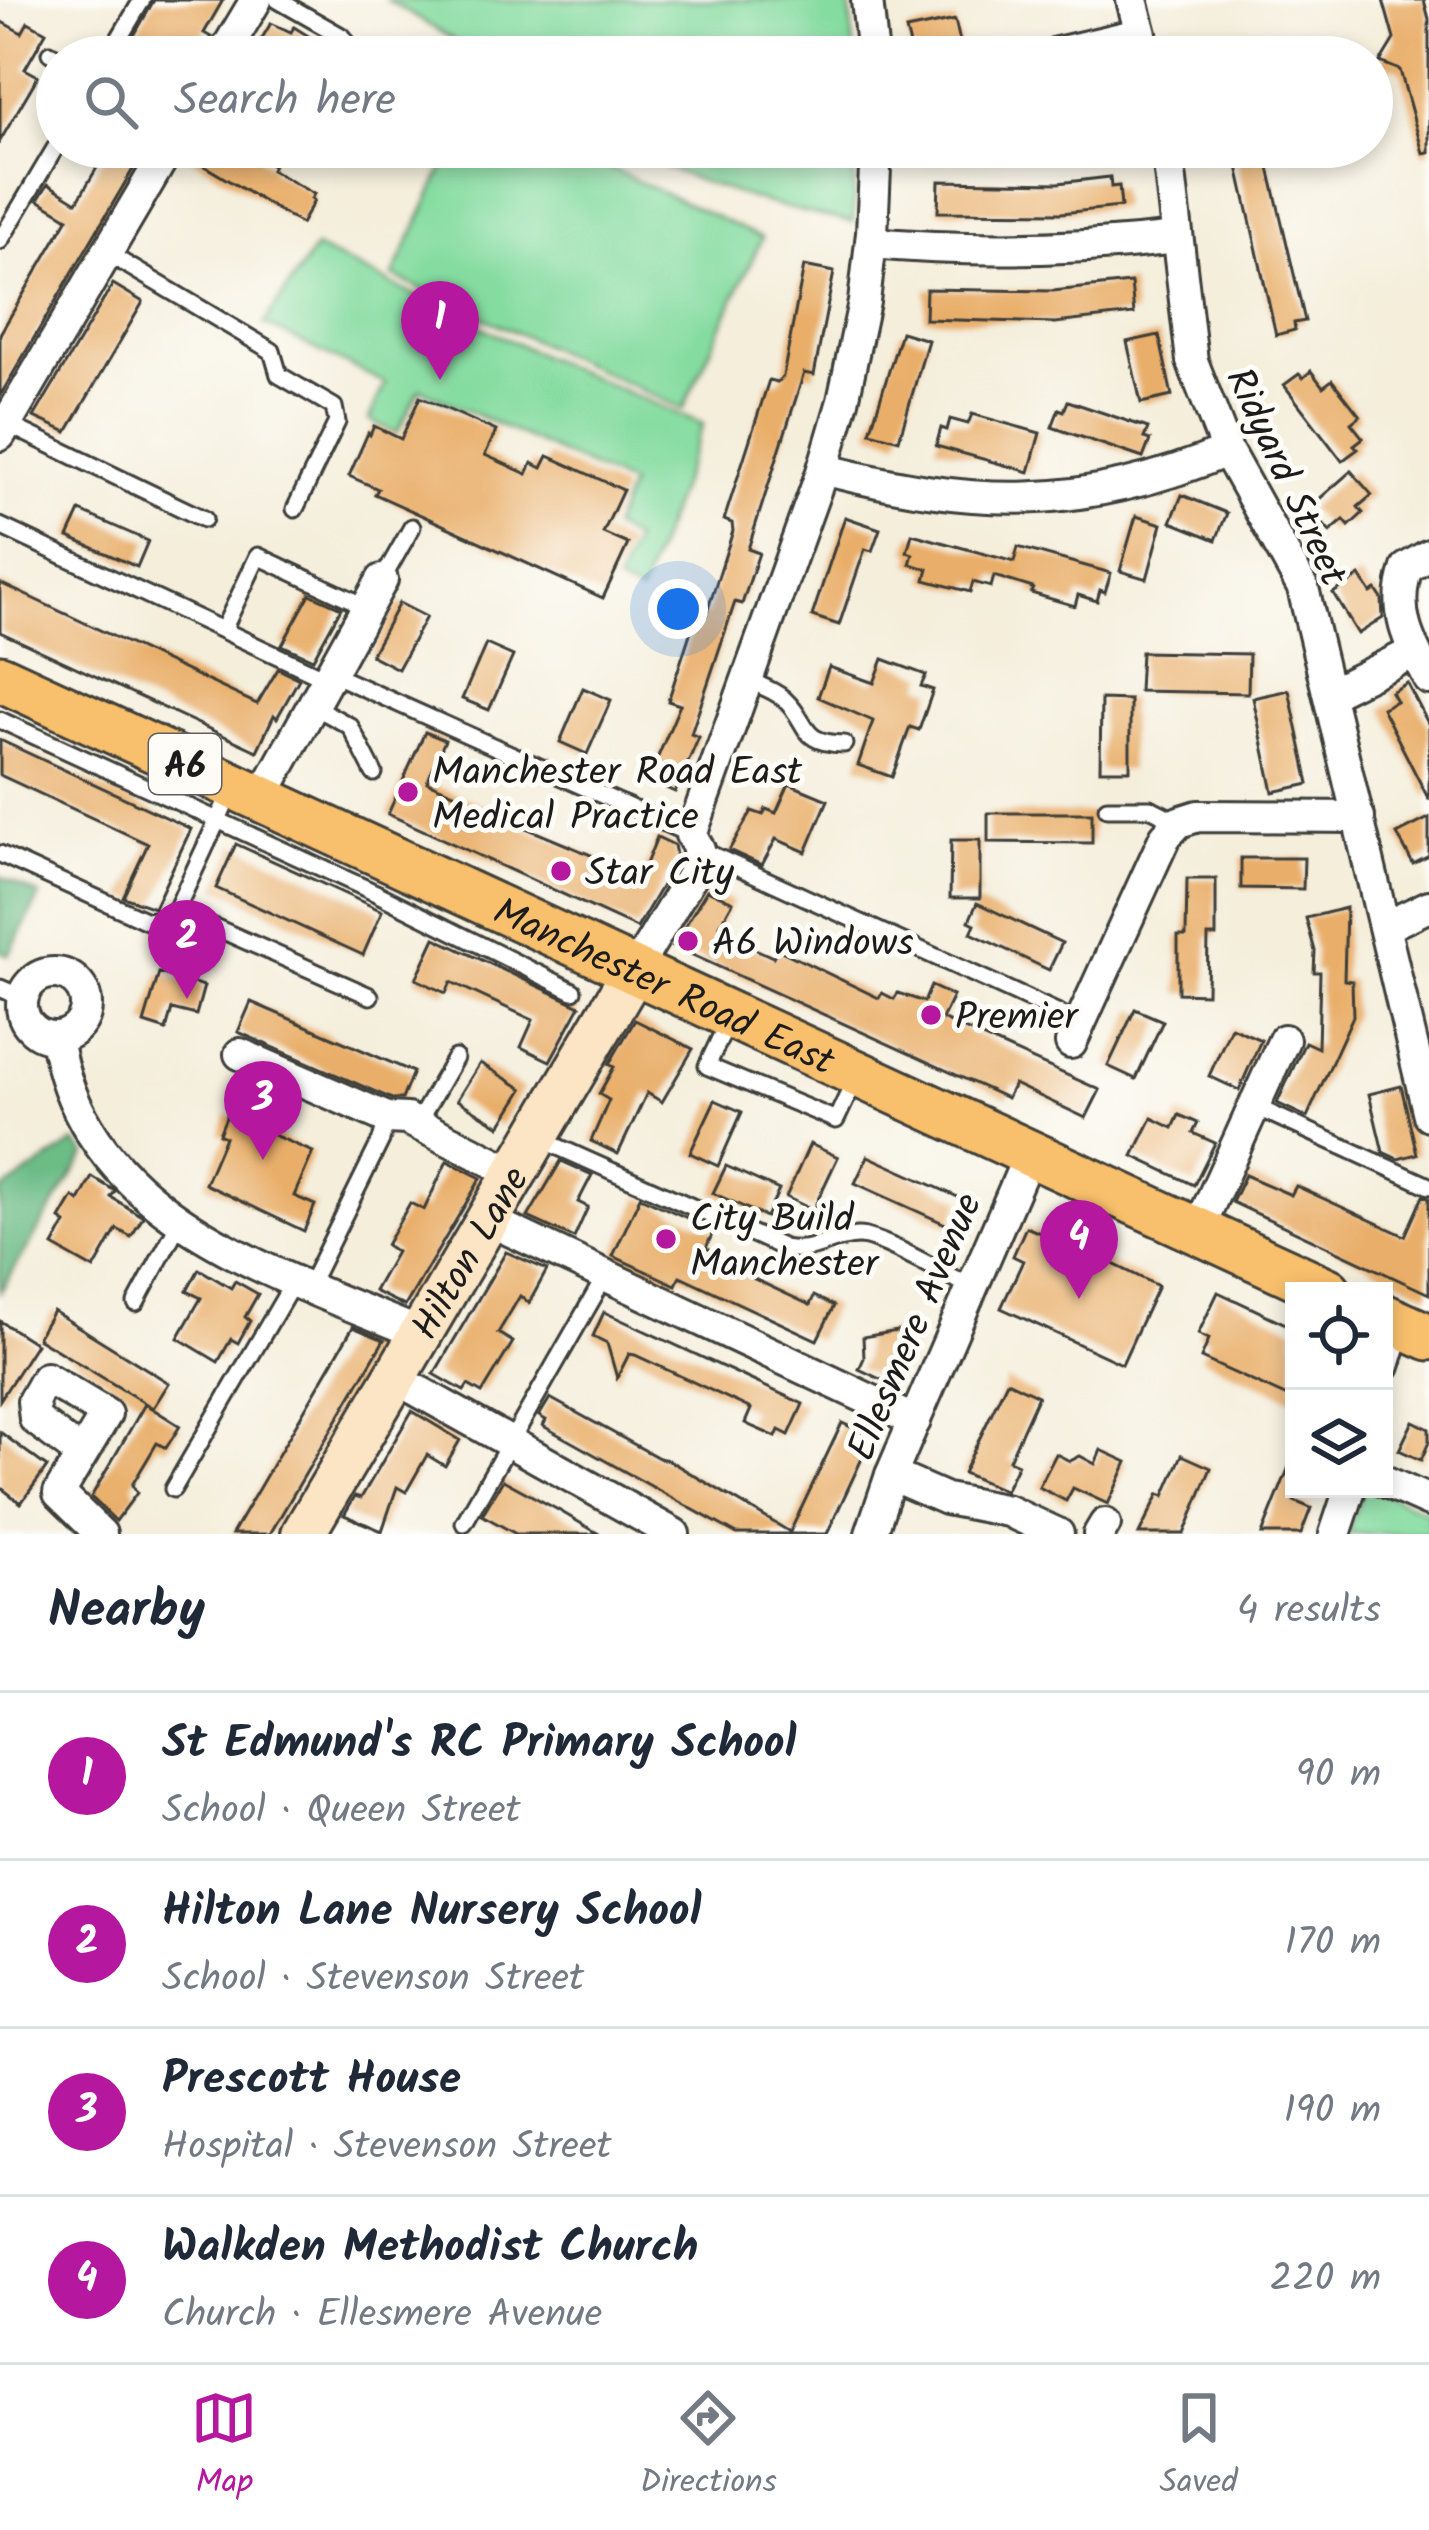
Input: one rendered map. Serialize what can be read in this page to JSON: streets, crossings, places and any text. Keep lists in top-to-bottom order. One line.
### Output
{"streets":{"main road":["A6","Manchester Road East"],"street":["Ridyard Street","Hilton Lane","Ellesmere Avenue"]},"crossings":[["Manchester Road East","Hilton Lane"],["Manchester Road East","Ellesmere Avenue"]],"places":["Manchester Road East Medical Practice","Star City","A6 Windows","Premier","City Build Manchester"],"page":{"search":"Search here","pins":["1","2","3","4"],"heading":["Nearby","4 results"],"list":[{"mark":"1","name":"St Edmund's RC Primary School","note":"School · Queen Street","value":"90 m"},{"mark":"2","name":"Hilton Lane Nursery School","note":"School · Stevenson Street","value":"170 m"},{"mark":"3","name":"Prescott House","note":"Hospital · Stevenson Street","value":"190 m"},{"mark":"4","name":"Walkden Methodist Church","note":"Church · Ellesmere Avenue","value":"220 m"}],"nav":["Map","Directions","Saved"]}}
